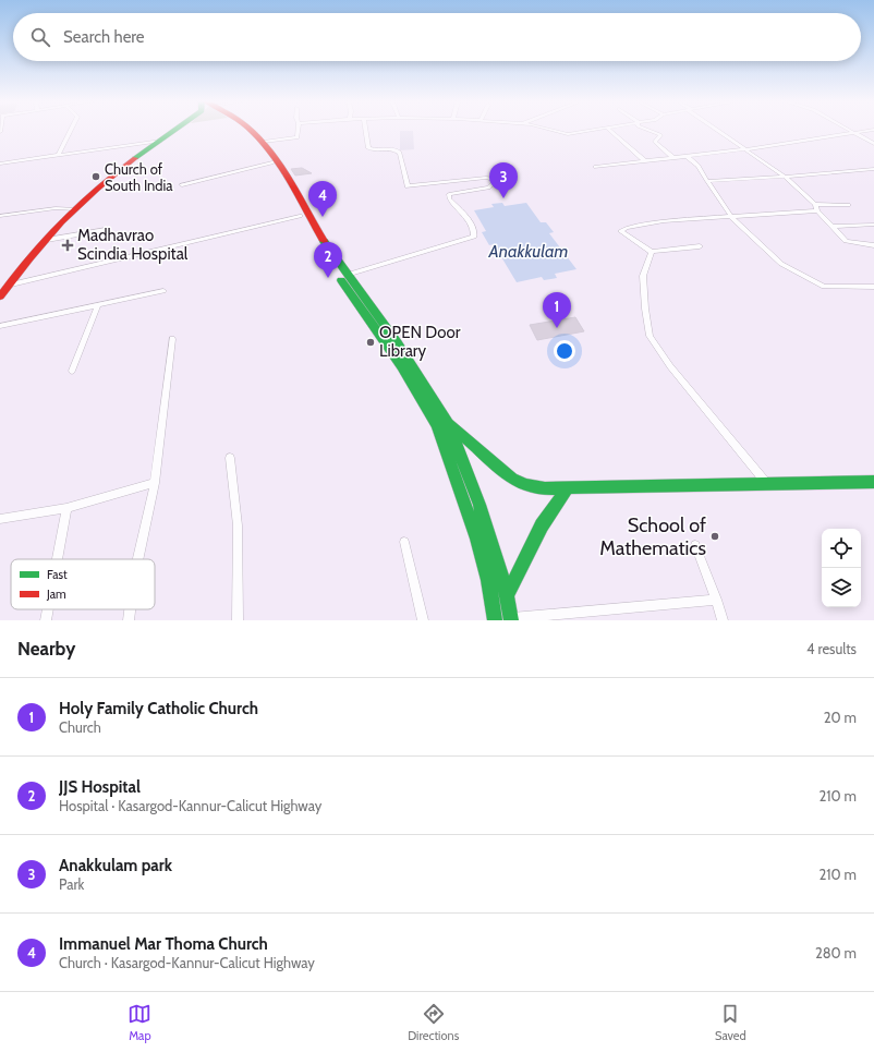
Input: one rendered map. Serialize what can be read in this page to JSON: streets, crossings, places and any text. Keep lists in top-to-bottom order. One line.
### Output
{"water":["Anakkulam"],"places":{"other":["Church of South India","OPEN Door Library","School of Mathematics"],"health":["Madhavrao Scindia Hospital"]},"legend":["Fast","Jam"],"page":{"search":"Search here","pins":["3","4","2","1"],"heading":["Nearby","4 results"],"list":[{"mark":"1","name":"Holy Family Catholic Church","note":"Church","value":"20 m"},{"mark":"2","name":"JJS Hospital","note":"Hospital · Kasargod-Kannur-Calicut Highway","value":"210 m"},{"mark":"3","name":"Anakkulam park","note":"Park","value":"210 m"},{"mark":"4","name":"Immanuel Mar Thoma Church","note":"Church · Kasargod-Kannur-Calicut Highway","value":"280 m"}],"nav":["Map","Directions","Saved"]}}
